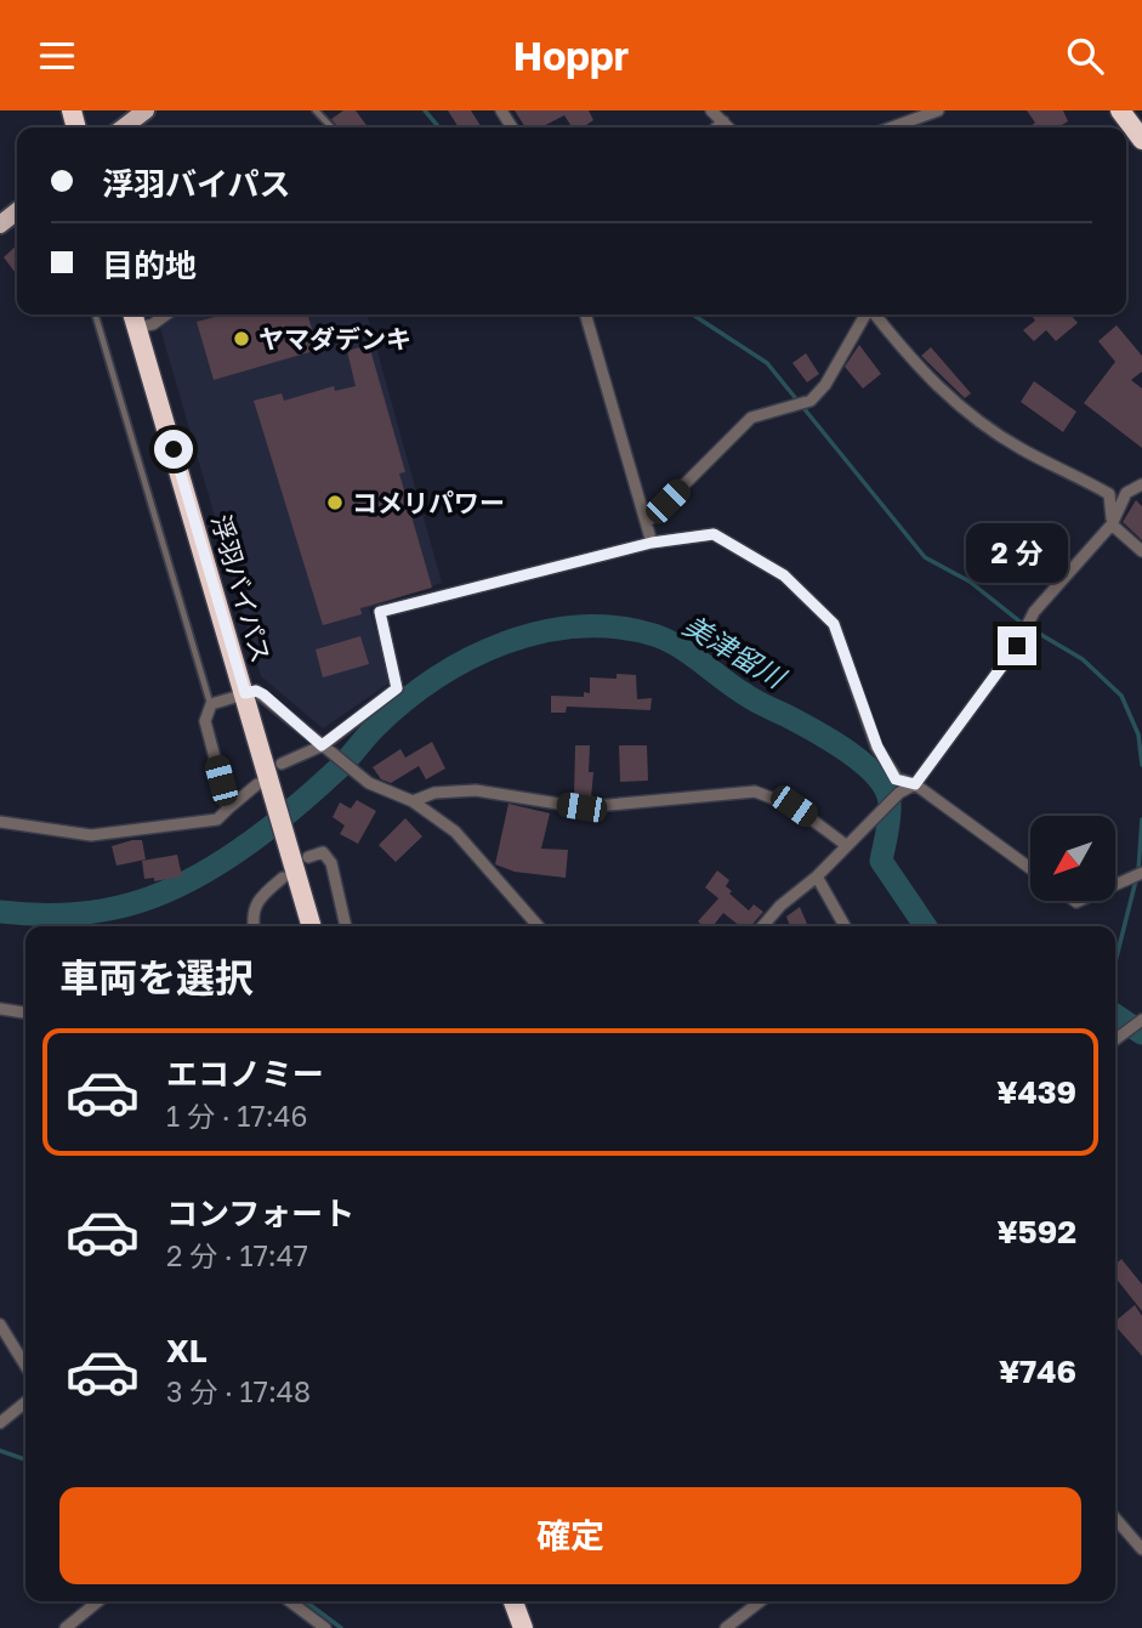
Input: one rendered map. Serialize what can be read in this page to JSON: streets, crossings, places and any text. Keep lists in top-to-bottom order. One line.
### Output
{"streets":{"highway":["浮羽バイパス"]},"water":["美津留川"],"places":["ヤマダデンキ","コメリパワー"],"north":"bottom left","page":{"header":"Hoppr","banner":["浮羽バイパス","目的地"],"bubble":"2 分","heading":"車両を選択","list":[{"name":"エコノミー","note":"1 分 · 17:46","value":"¥439"},{"name":"コンフォート","note":"2 分 · 17:47","value":"¥592"},{"name":"XL","note":"3 分 · 17:48","value":"¥746"}],"buttons":"確定"}}
